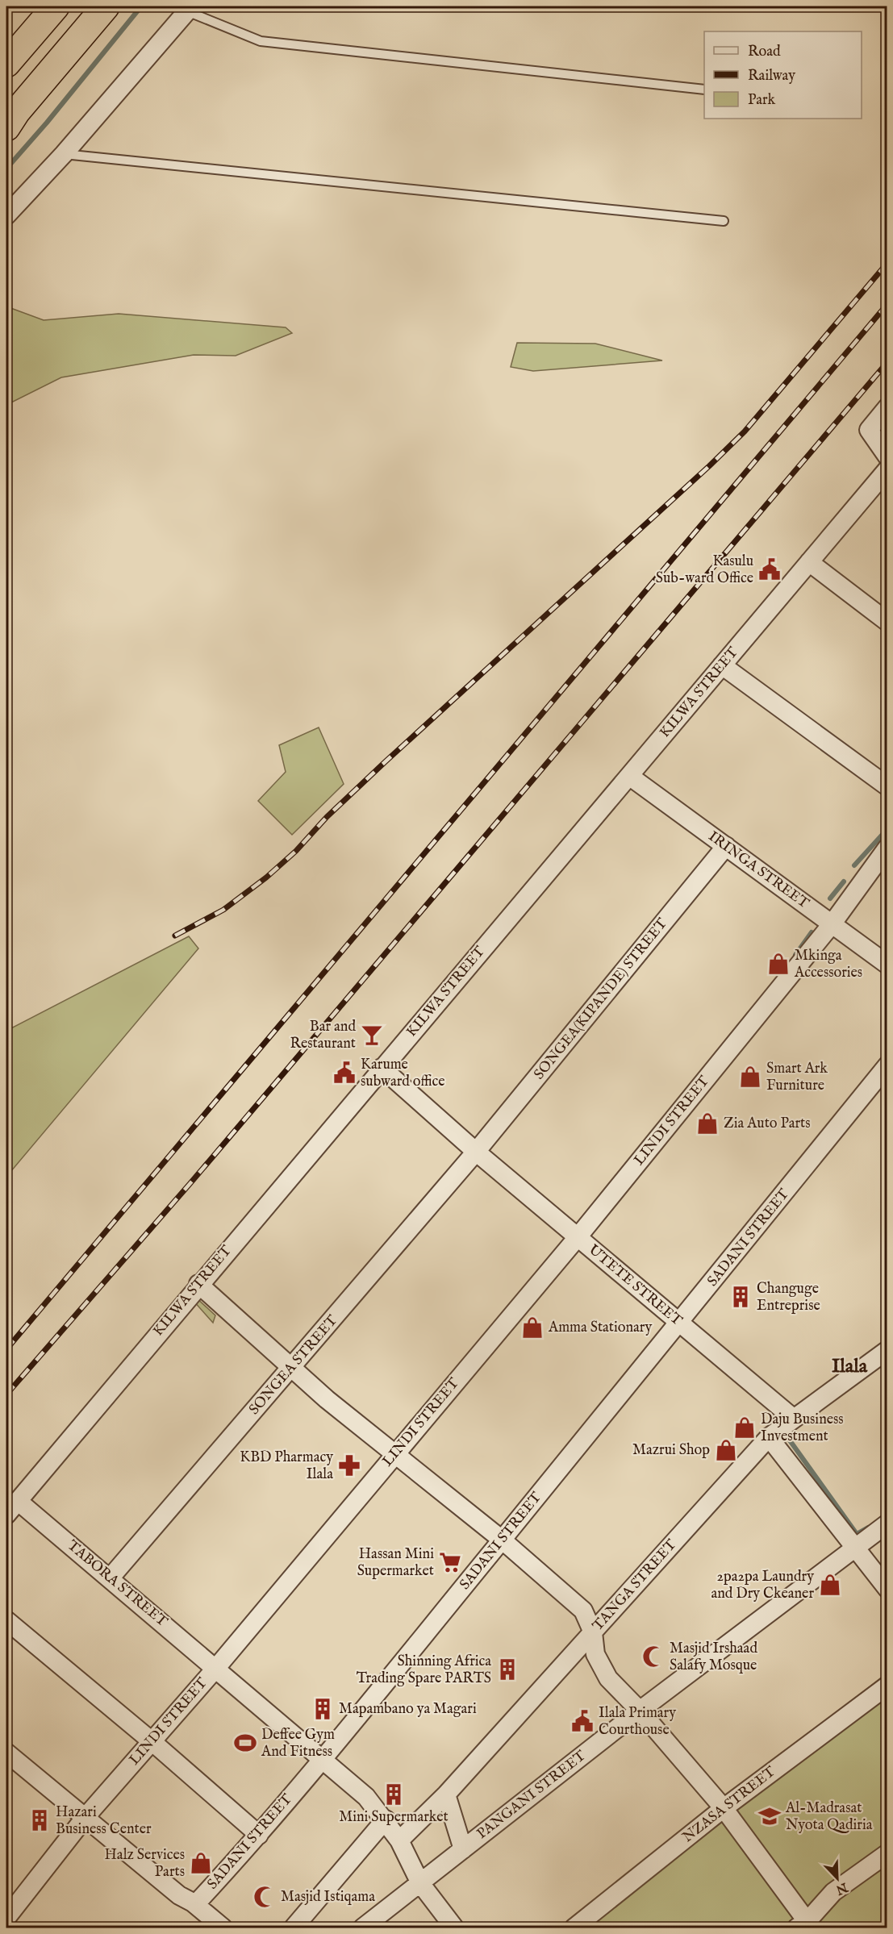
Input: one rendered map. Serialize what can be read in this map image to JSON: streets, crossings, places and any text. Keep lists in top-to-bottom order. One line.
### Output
{"streets":{"street":["KILWA STREET","IRINGA STREET","SONGEA(KIPANDE) STREET","LINDI STREET","SADANI STREET","UTETE STREET","SONGEA STREET","TABORA STREET","TANGA STREET","PANGANI STREET","NZASA STREET"]},"crossings":[["KILWA STREET","IRINGA STREET"],["KILWA STREET","UTETE STREET"],["KILWA STREET","TABORA STREET"],["IRINGA STREET","SONGEA(KIPANDE) STREET"],["IRINGA STREET","LINDI STREET"],["SONGEA(KIPANDE) STREET","UTETE STREET"],["SONGEA(KIPANDE) STREET","SONGEA STREET"],["LINDI STREET","UTETE STREET"],["LINDI STREET","TABORA STREET"],["SADANI STREET","UTETE STREET"],["SADANI STREET","TABORA STREET"],["UTETE STREET","SONGEA STREET"],["UTETE STREET","TANGA STREET"],["SONGEA STREET","TABORA STREET"],["TABORA STREET","TANGA STREET"],["TABORA STREET","PANGANI STREET"]],"districts":["Ilala"],"places":{"public building":["Kasulu Sub-ward Office","Karume subward office","Ilala Primary Courthouse"],"shop":["Mkinga Accessories","Smart Ark Furniture","Zia Auto Parts","Amma Stationary","Daju Business Investment","Mazrui Shop","2pa2pa Laundry and Dry Ckeaner","Halz Services Parts"],"bar":["Bar and Restaurant"],"building":["Changuge Entreprise","Shinning Africa Trading Spare PARTS","Mapambano ya Magari","Mini Supermarket","Hazari Business Center"],"pharmacy":["KBD Pharmacy Ilala"],"supermarket":["Hassan Mini Supermarket"],"mosque":["Masjid Irshaad Salafy Mosque","Masjid Istiqama"],"sports":["Deffee Gym And Fitness"],"school or university":["Al-Madrasat Nyota Qadiria"]},"legend":["Road","Railway","Park"],"north":"bottom right"}
